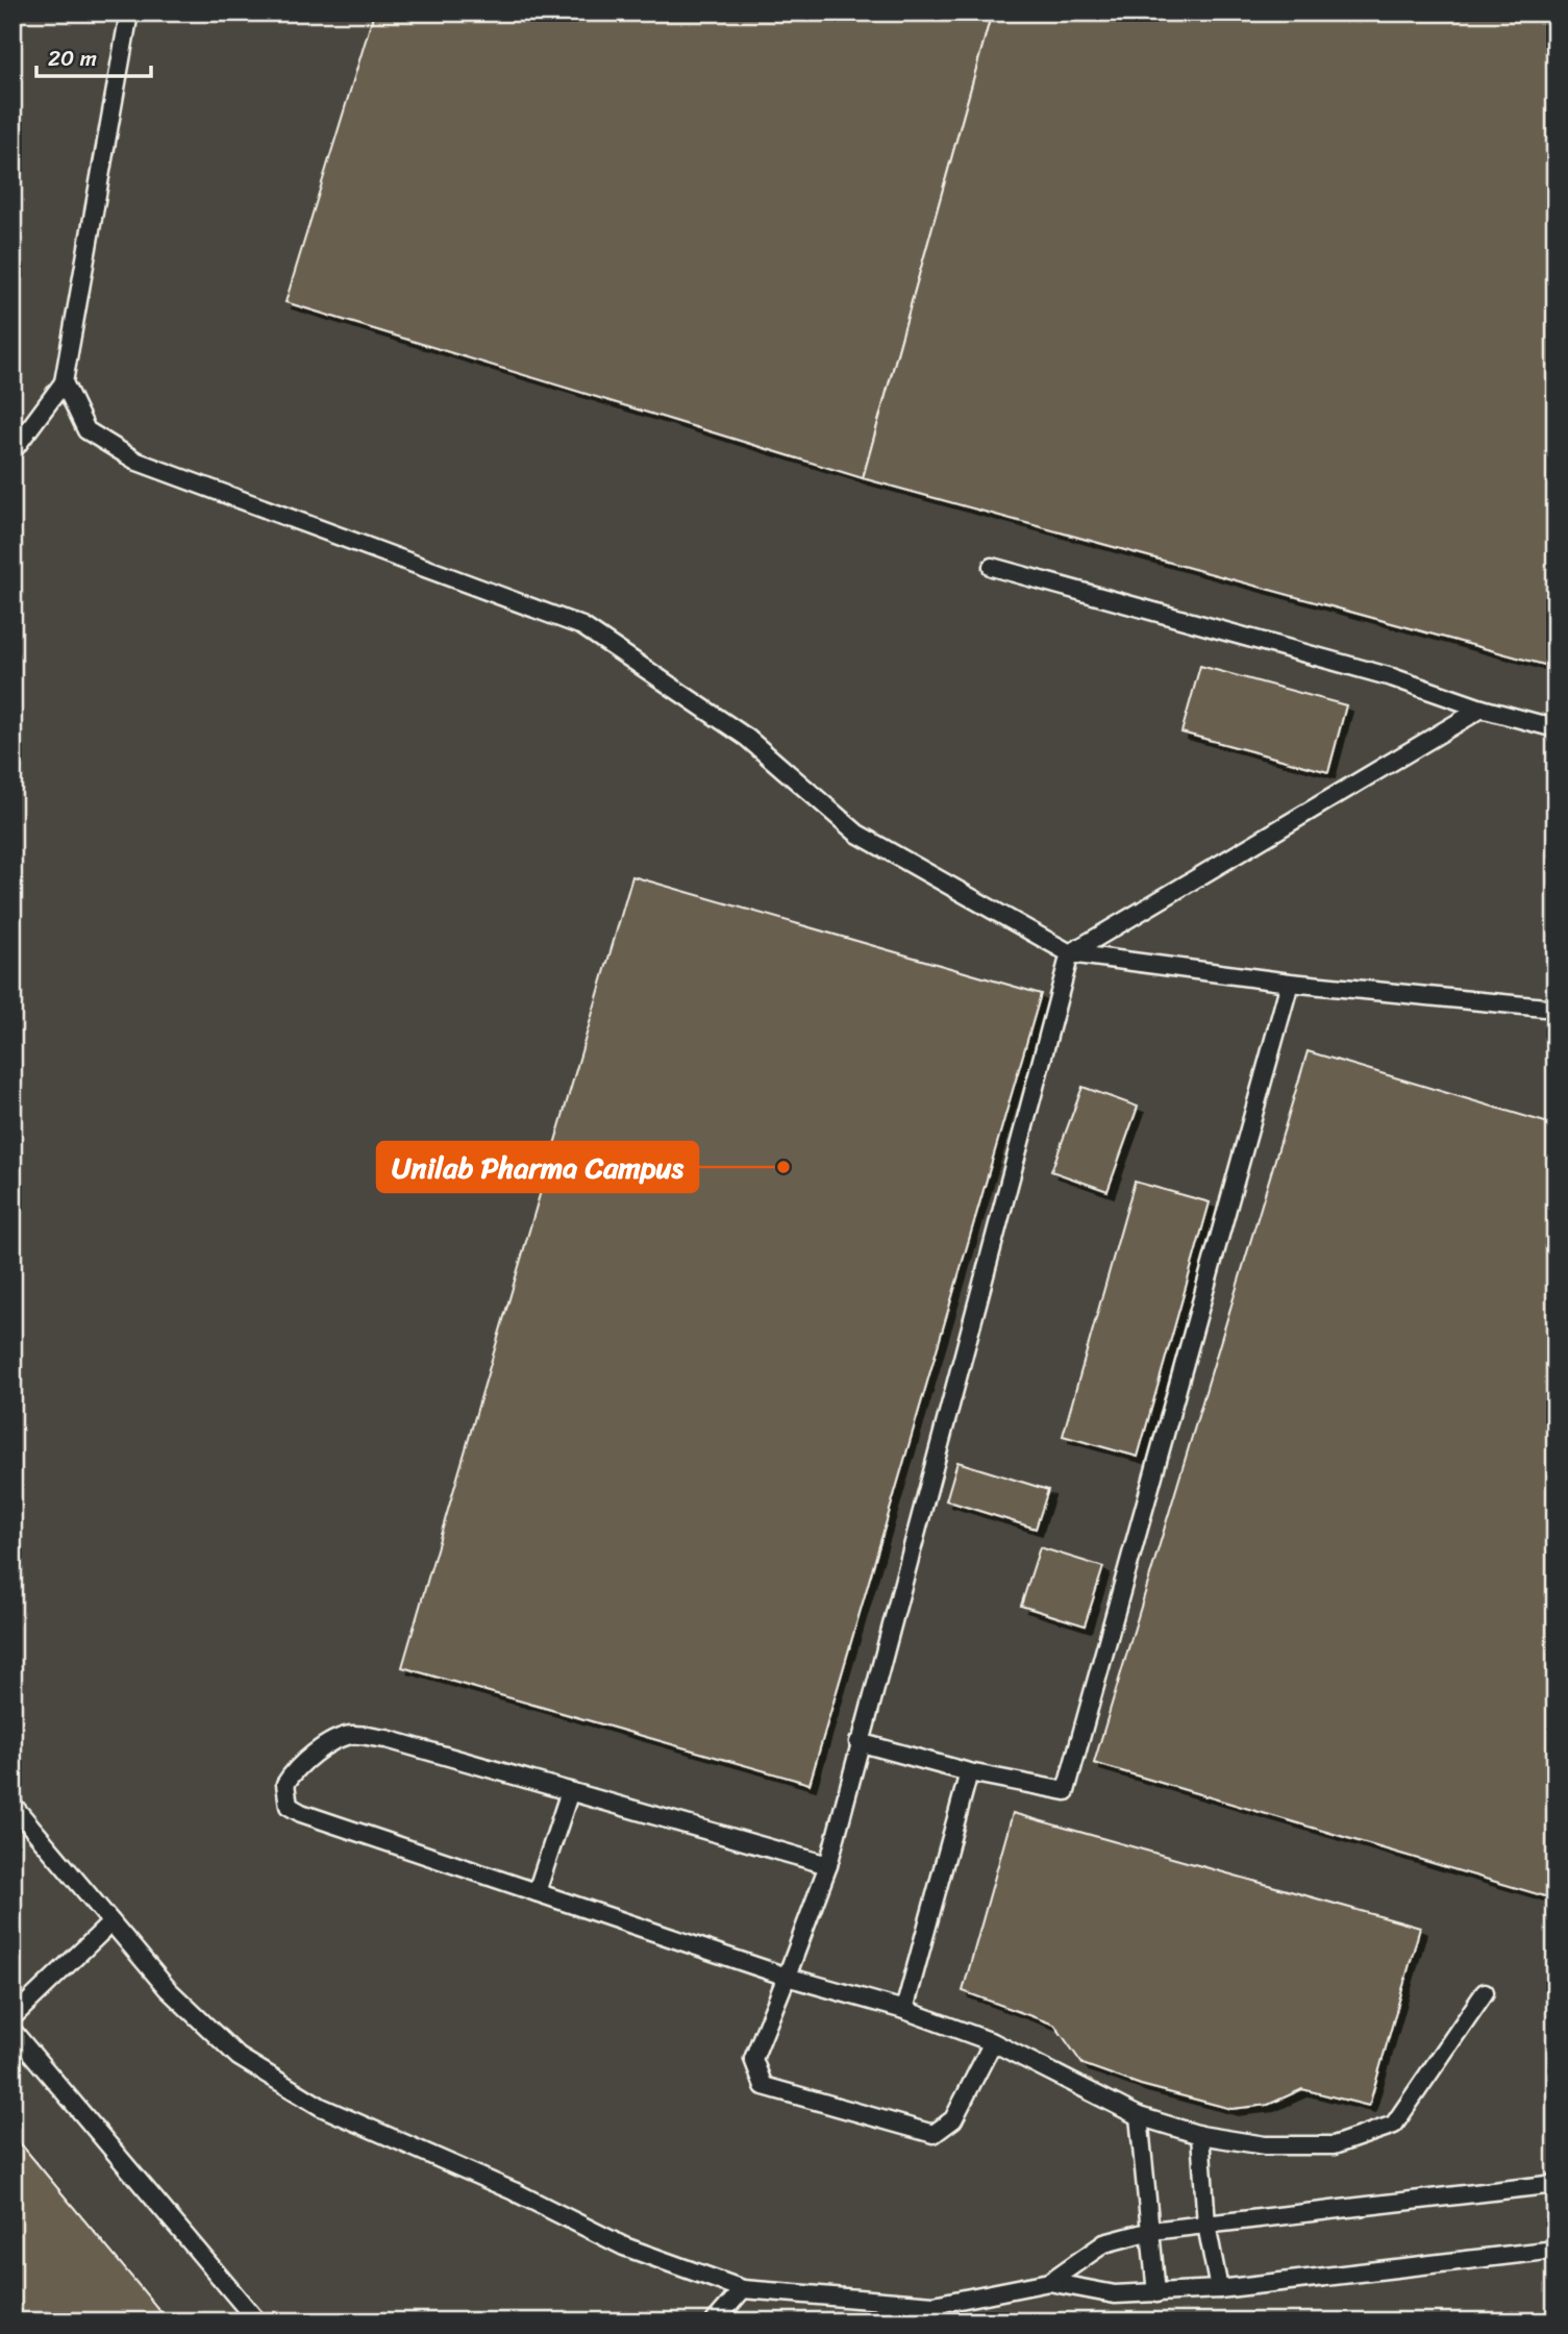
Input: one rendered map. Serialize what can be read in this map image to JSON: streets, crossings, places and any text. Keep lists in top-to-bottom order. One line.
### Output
{"places":["Unilab Pharma Campus"],"scale_bar":"20 m"}
